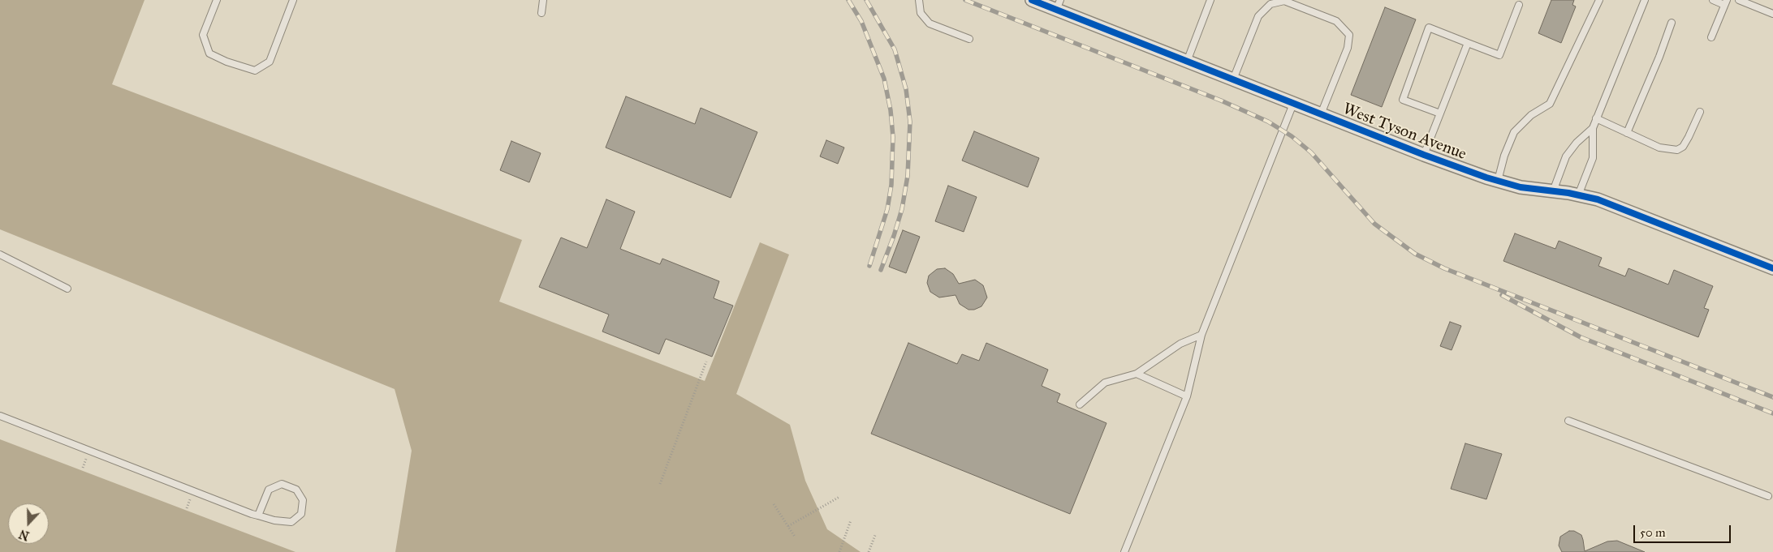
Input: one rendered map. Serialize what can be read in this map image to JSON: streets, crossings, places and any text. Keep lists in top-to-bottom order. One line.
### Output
{"streets":{"street":["West Tyson Avenue"]},"scale_bar":"50 m","north":"bottom"}
